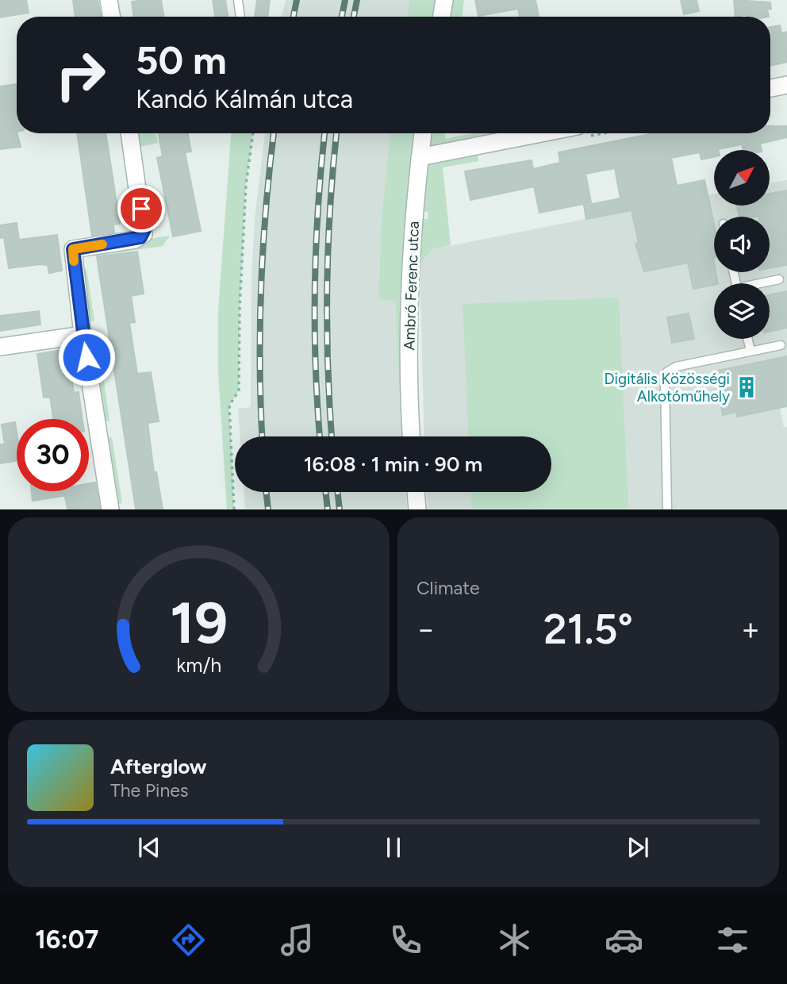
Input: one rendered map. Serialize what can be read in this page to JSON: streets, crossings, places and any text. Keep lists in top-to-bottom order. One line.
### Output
{"streets":{"street":["Ambró Ferenc utca"]},"places":{"building":["Digitális Közösségi Alkotóműhely"]},"north":"top right","page":{"turn":["50 m","Kandó Kálmán utca"],"limit":"30","trip":"16:08 · 1 min · 90 m","tile":"Climate","heat":["−","21.5°","+"],"song":["Afterglow","The Pines"],"tabs":"16:07","gauge":["19","km/h"]}}
